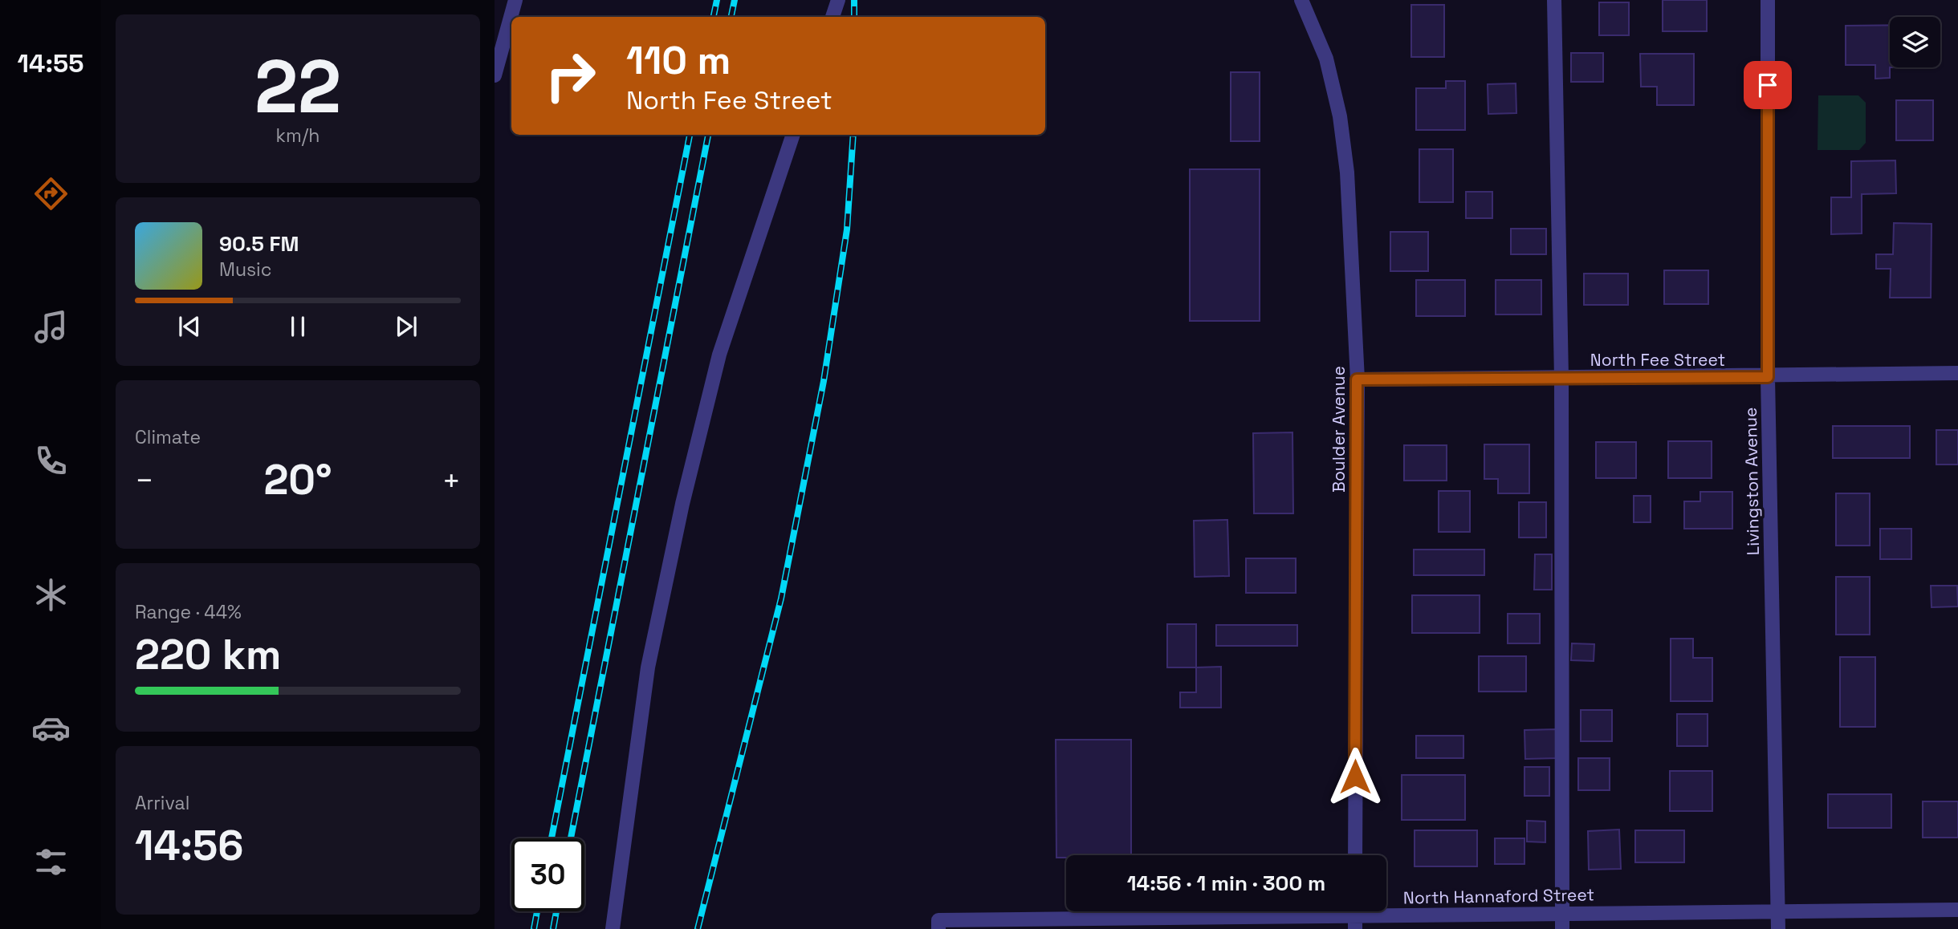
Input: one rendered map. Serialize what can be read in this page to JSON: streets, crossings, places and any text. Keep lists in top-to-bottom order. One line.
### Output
{"streets":{"street":["North Fee Street","Boulder Avenue","Livingston Avenue","North Hannaford Street"]},"crossings":[["North Fee Street","Boulder Avenue"],["North Fee Street","Livingston Avenue"],["Livingston Avenue","North Hannaford Street"]],"page":{"tabs":"14:55","tile":[["22","km/h"],"Climate",["Range · 44%","220 km"],["Arrival","14:56"]],"turn":["110 m","North Fee Street"],"song":["90.5 FM","Music"],"heat":["−","20°","+"],"limit":"30","trip":"14:56 · 1 min · 300 m"}}
